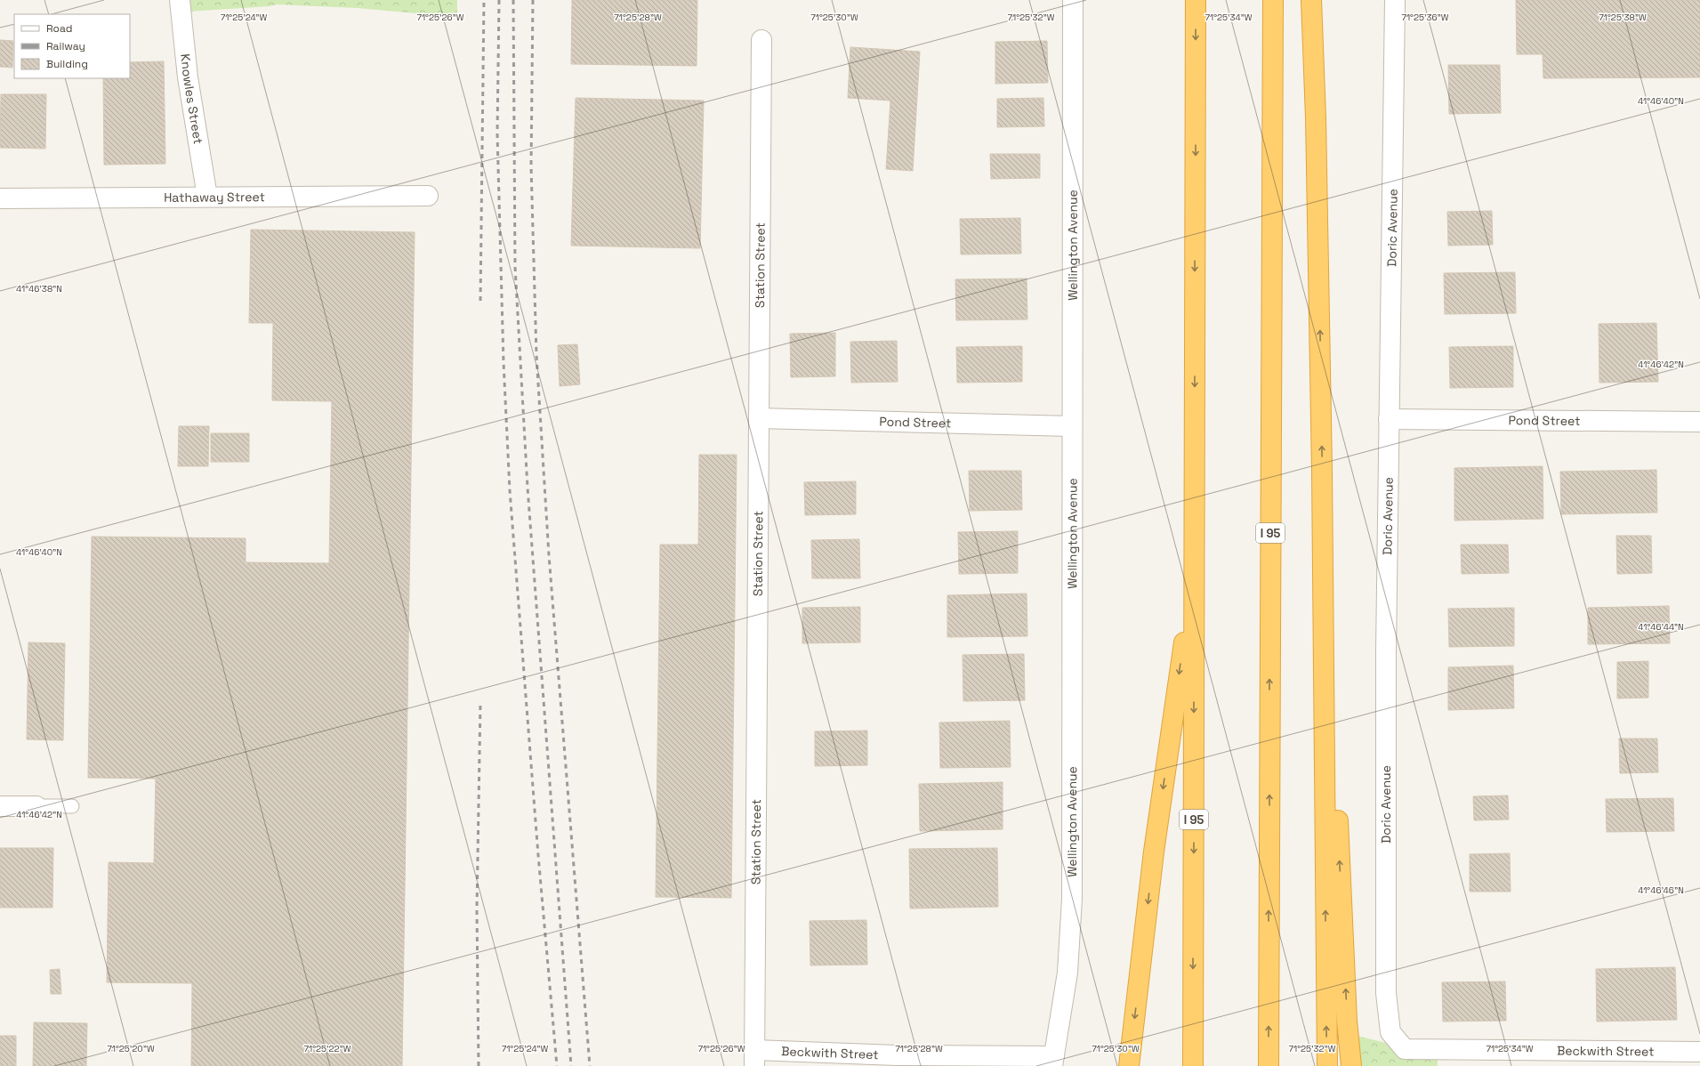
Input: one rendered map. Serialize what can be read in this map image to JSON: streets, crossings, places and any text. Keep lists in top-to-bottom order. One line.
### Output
{"streets":{"highway":["I 95"],"street":["Knowles Street","Hathaway Street","Doric Avenue","Wellington Avenue","Station Street","Pond Street","Beckwith Street"]},"crossings":[["Knowles Street","Hathaway Street"],["Doric Avenue","Pond Street"],["Doric Avenue","Beckwith Street"],["Wellington Avenue","Pond Street"],["Wellington Avenue","Beckwith Street"],["Station Street","Pond Street"],["Station Street","Beckwith Street"]],"legend":["Road","Railway","Building"],"coordinates":["71°25'24\"W","71°25'26\"W","71°25'28\"W","71°25'30\"W","71°25'32\"W","71°25'34\"W","71°25'36\"W","71°25'38\"W","41°46'40\"N","41°46'38\"N","41°46'42\"N","41°46'44\"N","41°46'46\"N","71°25'20\"W","71°25'22\"W"]}
